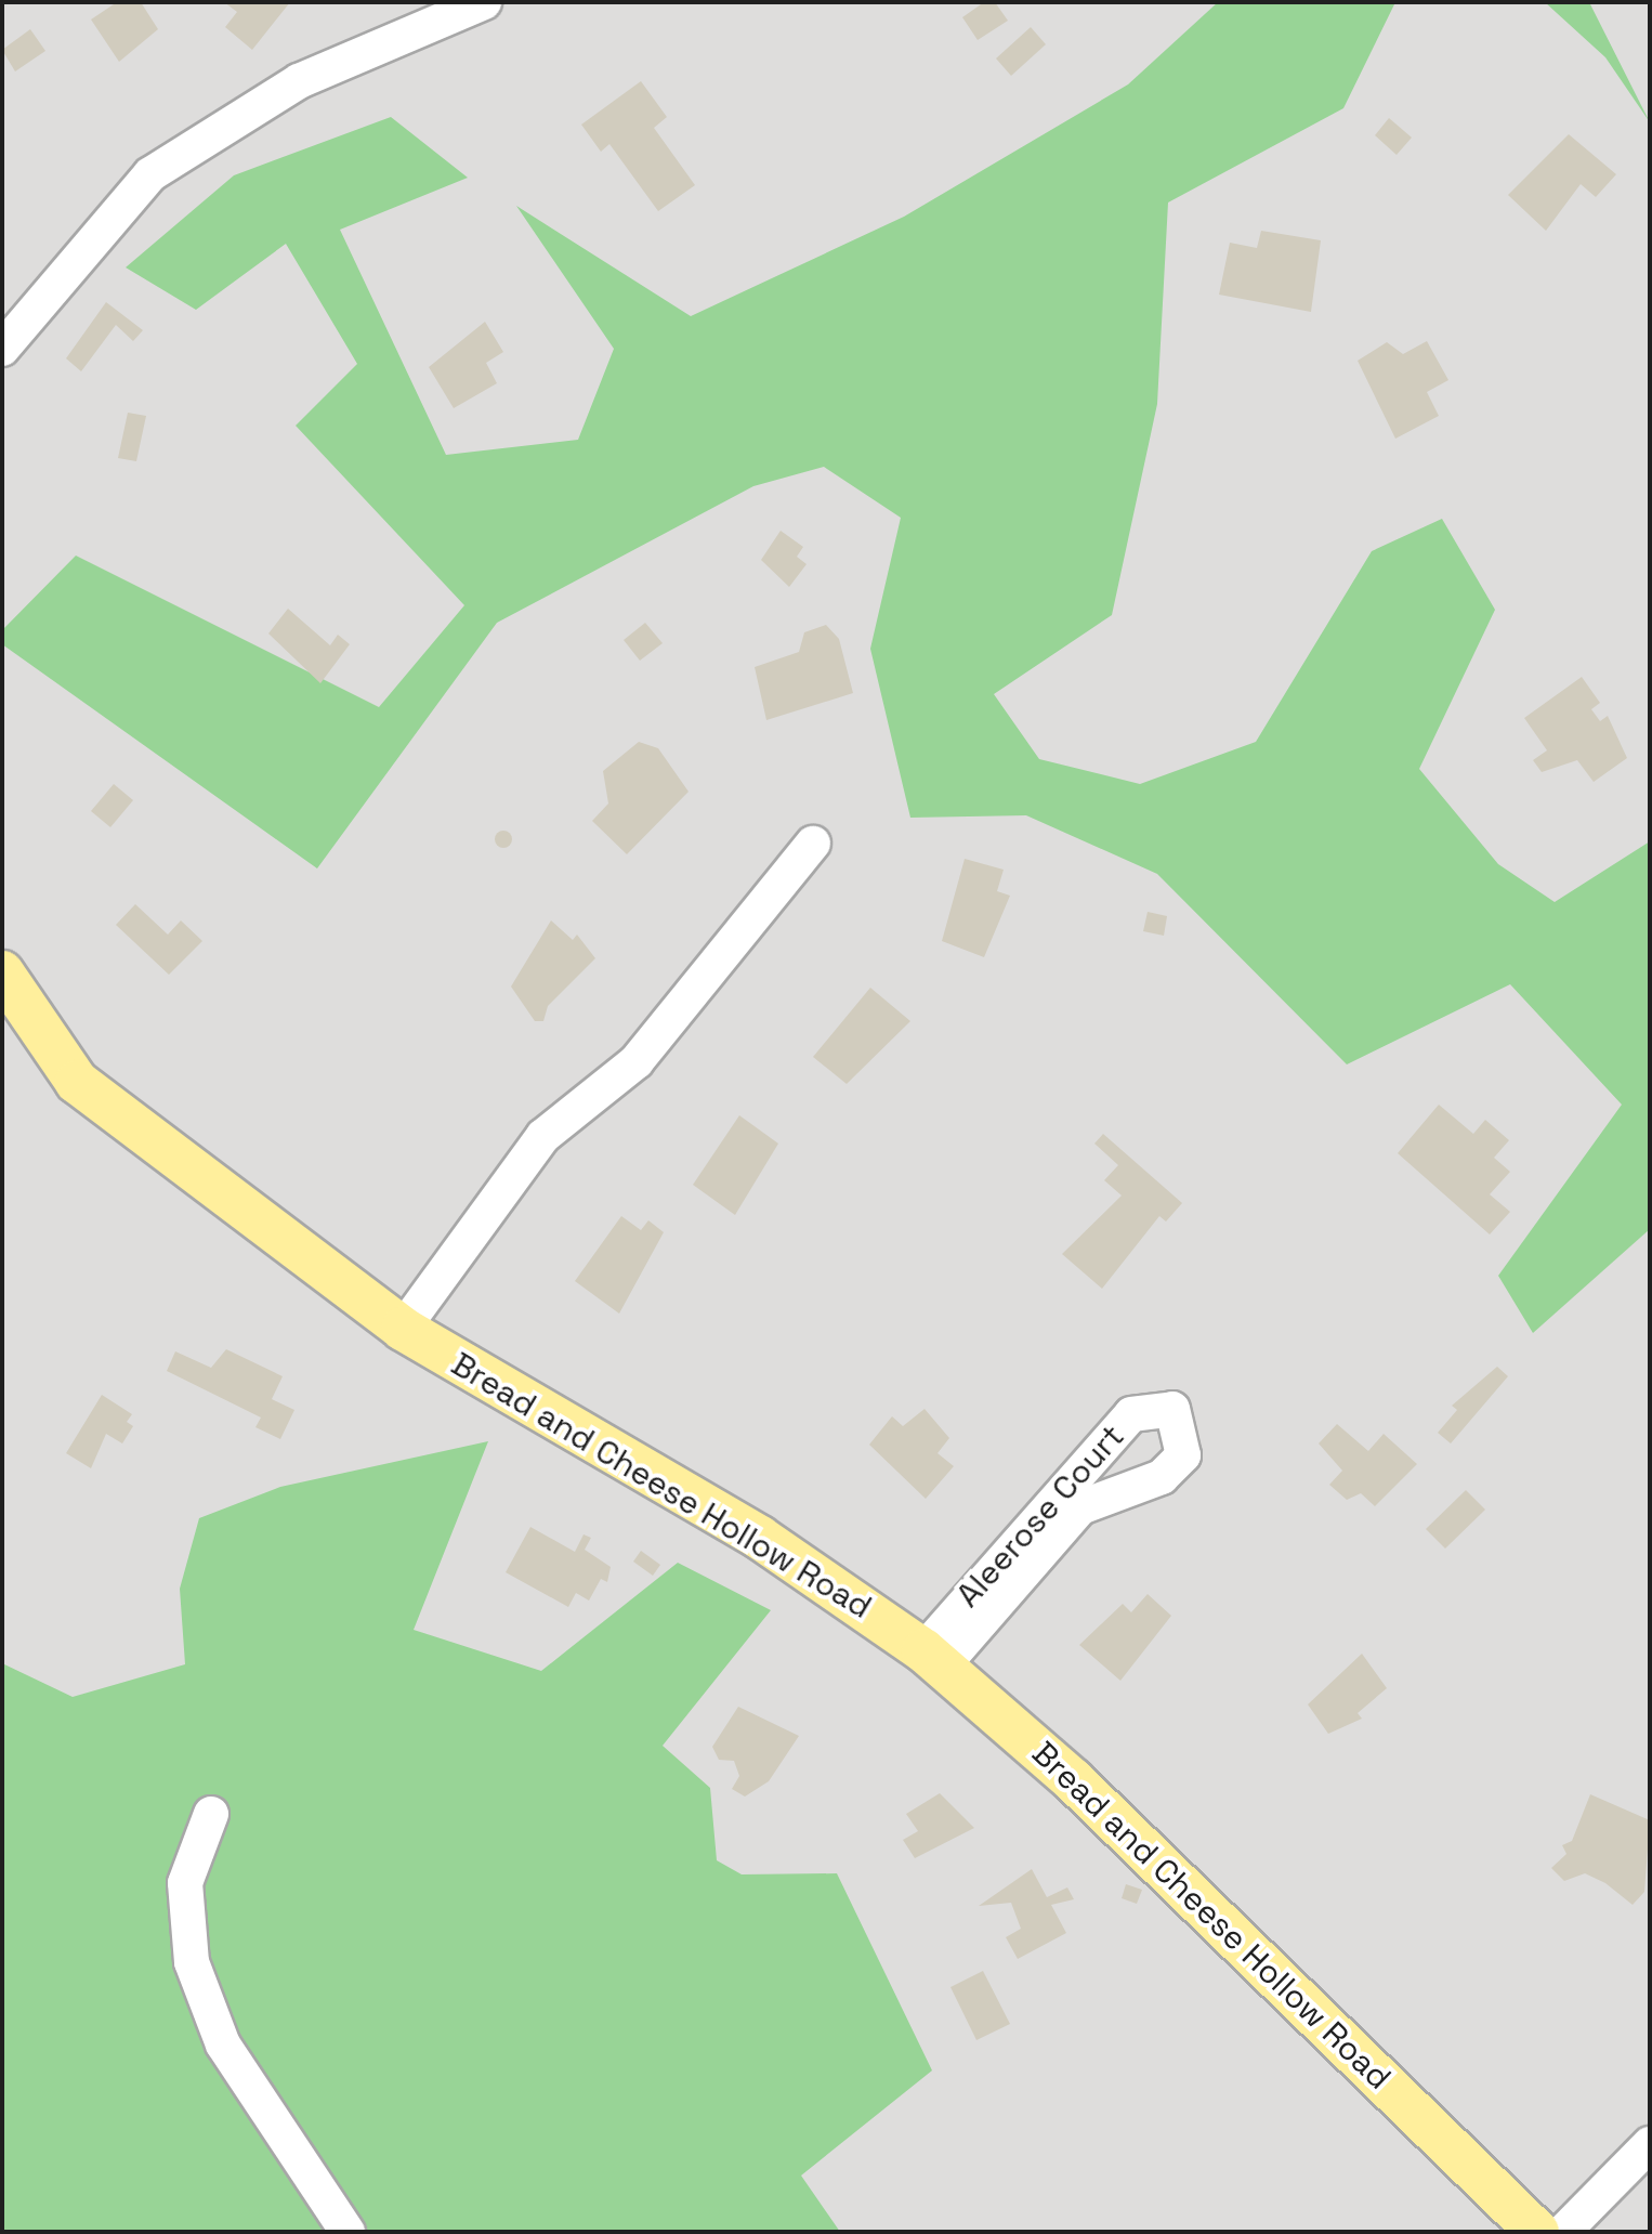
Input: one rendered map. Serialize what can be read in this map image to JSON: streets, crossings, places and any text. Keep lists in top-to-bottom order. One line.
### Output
{"streets":{"main road":["Bread and Cheese Hollow Road"],"street":["Aleerose Court"]},"crossings":[["Bread and Cheese Hollow Road","Aleerose Court"]]}
